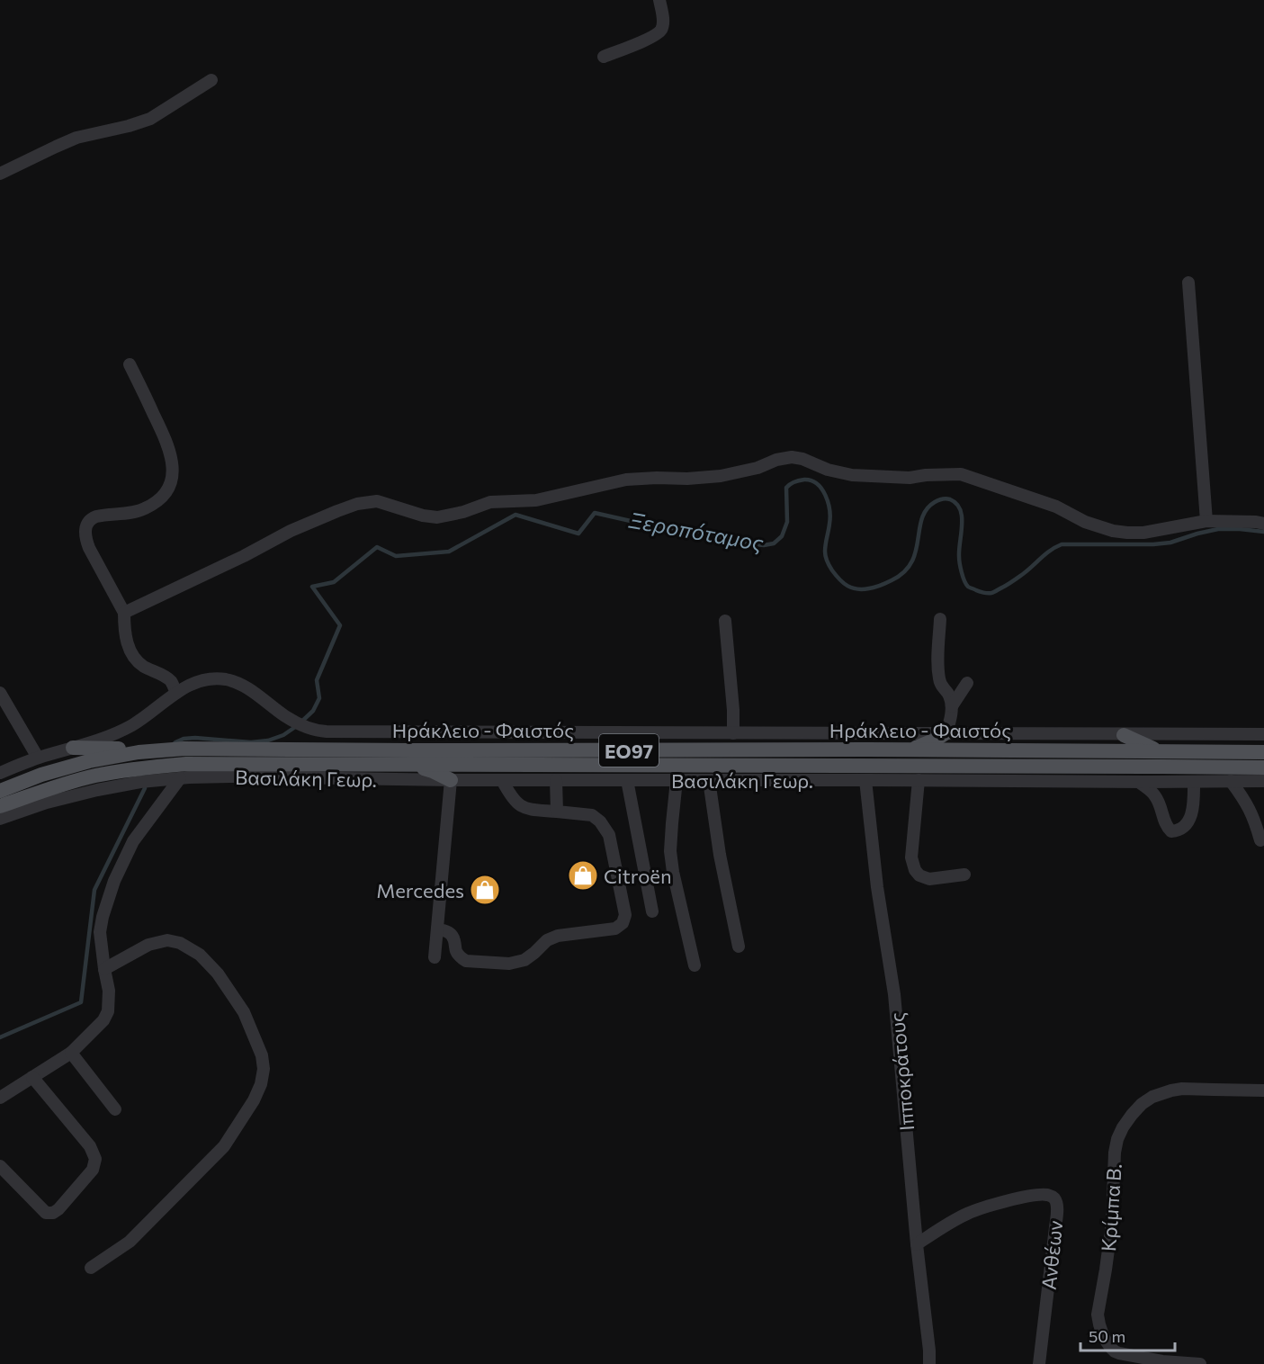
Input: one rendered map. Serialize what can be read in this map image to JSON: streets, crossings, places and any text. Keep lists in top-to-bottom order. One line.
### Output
{"streets":{"main road":["Ηράκλειο - Φαιστός","ΕΟ97"],"street":["Βασιλάκη Γεωρ.","Ιπποκράτους","Κρίμπα Β.","Ανθέων"]},"crossings":[["Βασιλάκη Γεωρ.","Ιπποκράτους"],["Ιπποκράτους","Ανθέων"]],"water":["Ξεροπόταμος"],"places":{"shop":["Citroën","Mercedes"]},"scale_bar":"50 m"}
